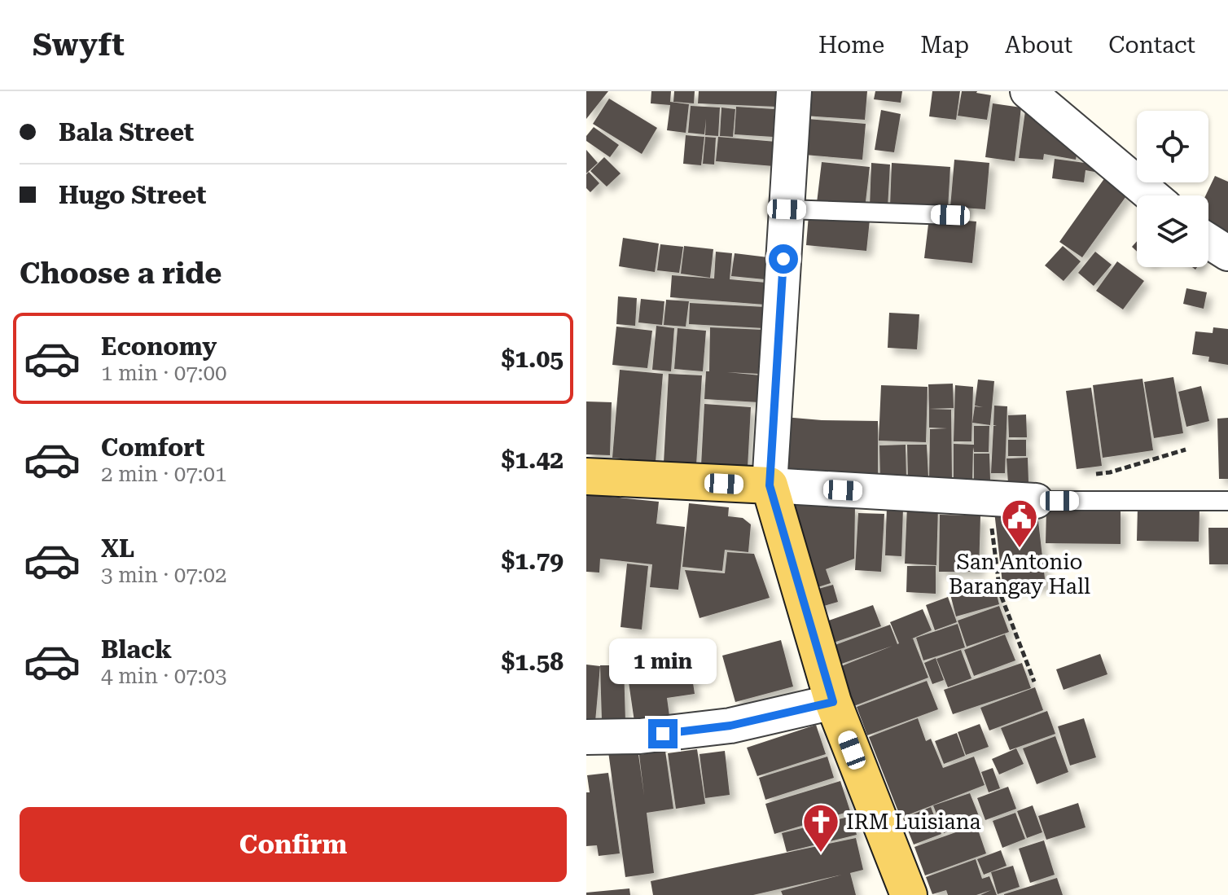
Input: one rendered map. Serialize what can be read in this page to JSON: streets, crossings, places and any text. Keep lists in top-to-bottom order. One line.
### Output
{"places":{"public building":["San Antonio Barangay Hall"],"church":["IRM Luisiana"]},"page":{"header":"Swyft","nav":["Home","Map","About","Contact"],"banner":["Bala Street","Hugo Street"],"heading":"Choose a ride","list":[{"name":"Economy","note":"1 min · 07:00","value":"$1.05"},{"name":"Comfort","note":"2 min · 07:01","value":"$1.42"},{"name":"XL","note":"3 min · 07:02","value":"$1.79"},{"name":"Black","note":"4 min · 07:03","value":"$1.58"}],"bubble":"1 min","buttons":"Confirm"}}
